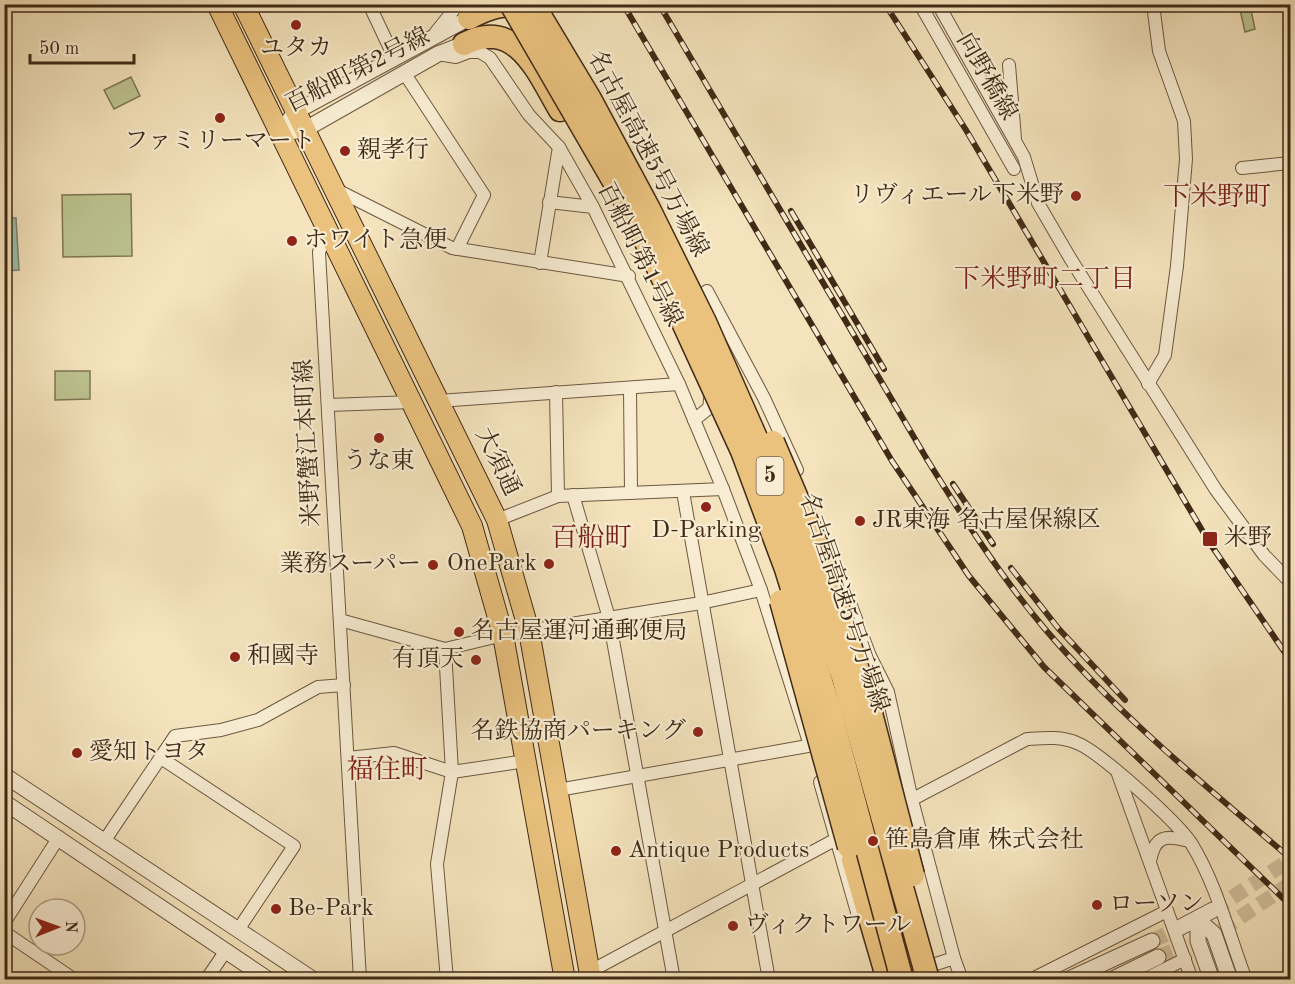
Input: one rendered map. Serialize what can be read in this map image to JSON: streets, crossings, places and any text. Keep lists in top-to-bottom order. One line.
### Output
{"streets":{"highway":["名古屋高速5号万場線","5"],"main road":["大須通"],"street":["百船町第2号線","向野橋線","百船町第1号線","米野蟹江本町線"]},"crossings":[["百船町第2号線","百船町第1号線"],["百船町第2号線","大須通"],["米野蟹江本町線","大須通"]],"districts":["下米野町","下米野町二丁目","百船町","福住町"],"places":{"other":["ユタカ","ファミリーマート","親孝行","リヴィエール下米野","ホワイト急便","うな東","D-Parking","JR東海 名古屋保線区","OnePark","業務スーパー","名古屋運河通郵便局","和國寺","有頂天","名鉄協商パーキング","愛知トヨタ","笹島倉庫 株式会社","Antique Products","ローソン","Be-Park","ヴィクトワール"],"transit":["米野"]},"scale_bar":"50 m","north":"right"}
